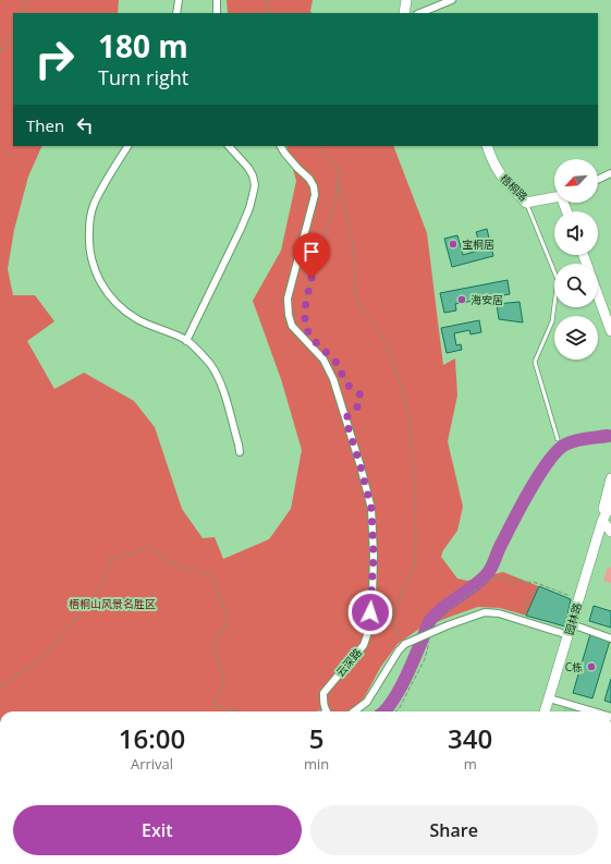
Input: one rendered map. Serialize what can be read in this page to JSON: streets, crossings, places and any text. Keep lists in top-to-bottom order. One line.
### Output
{"streets":{"street":["梧桐路","园林路","云深路"]},"parks":["梧桐山风景名胜区"],"places":["宝桐居","海安居","C栋"],"north":"bottom left","page":{"turn":["180 m","Turn right"],"then":"Then","eta":["16:00","Arrival","5","min","340","m"],"buttons":["Exit","Share"]}}
